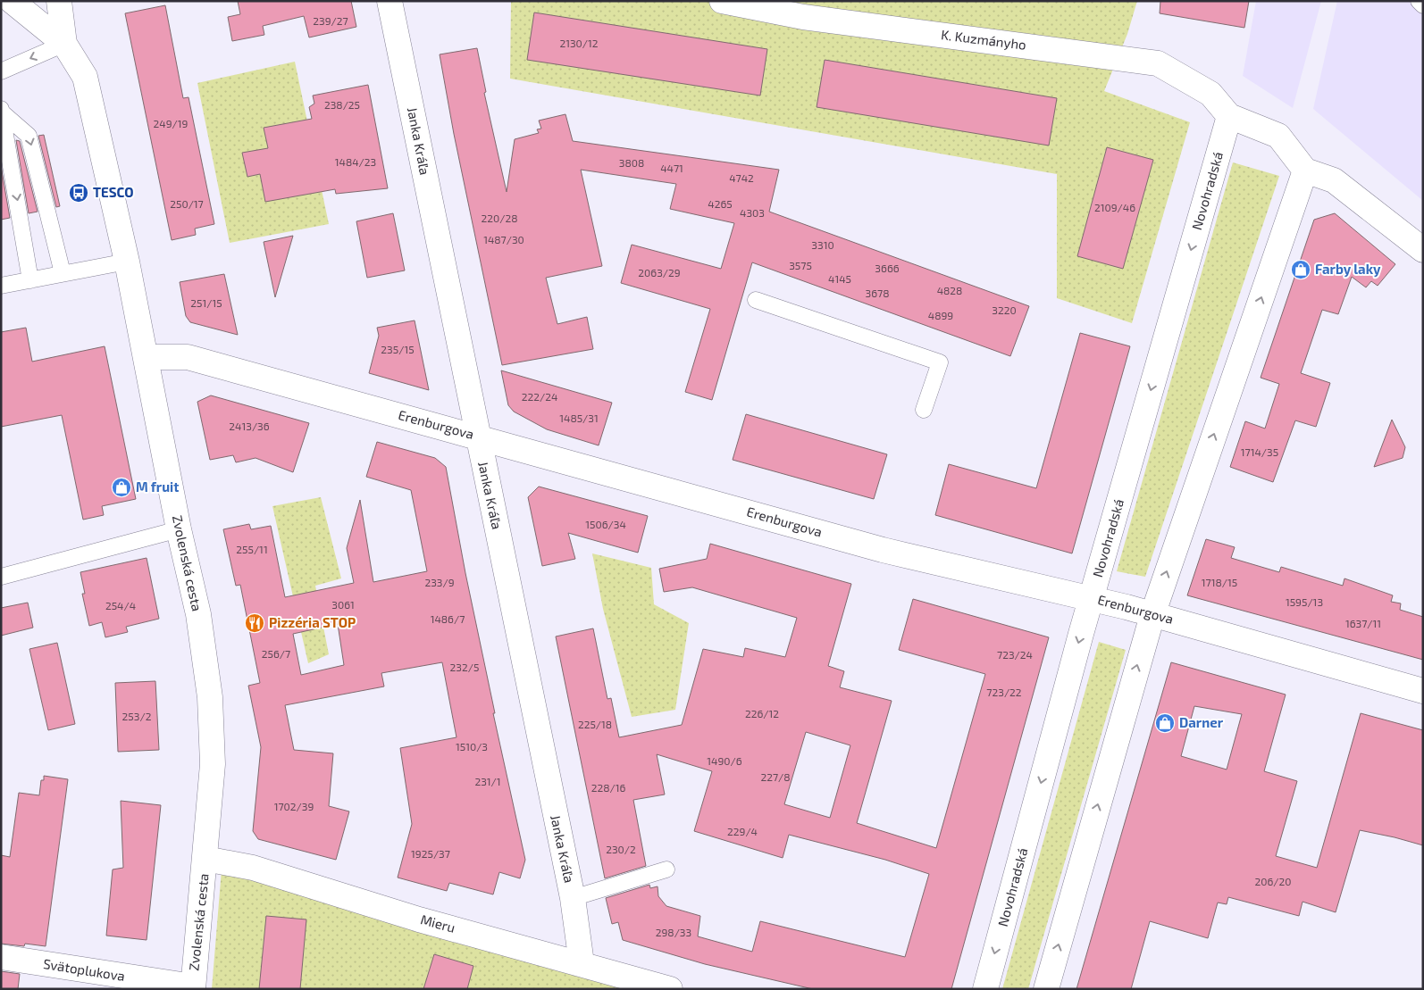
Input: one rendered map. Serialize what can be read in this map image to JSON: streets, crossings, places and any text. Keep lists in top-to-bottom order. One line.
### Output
{"streets":{"street":["K. Kuzmányho","Janka Kráľa","Novohradská","Erenburgova","Zvolenská cesta","Mieru","Svätoplukova"]},"crossings":[["K. Kuzmányho","Novohradská"],["Janka Kráľa","Erenburgova"],["Janka Kráľa","Mieru"],["Novohradská","Erenburgova"],["Erenburgova","Zvolenská cesta"],["Zvolenská cesta","Mieru"],["Zvolenská cesta","Svätoplukova"]],"places":{"bus stop":["TESCO"],"shop":["Farby laky","M fruit","Darner"],"restaurant":["Pizzéria STOP"]},"house_numbers":["239/27","2130/12","238/25","249/19","1484/23","3808","4471","4742","250/17","4265","2109/46","4303","220/28","1487/30","3310","3575","3666","2063/29","4145","4828","3678","251/15","3220","4899","235/15","222/24","1485/31","2413/36","1714/35","1506/34","255/11","233/9","1718/15","1595/13","3061","254/4","1486/7","1637/11","256/7","723/24","232/5","723/22","226/12","253/2","225/18","1510/3","1490/6","227/8","231/1","228/16","1702/39","229/4","230/2","1925/37","206/20","298/33"]}
